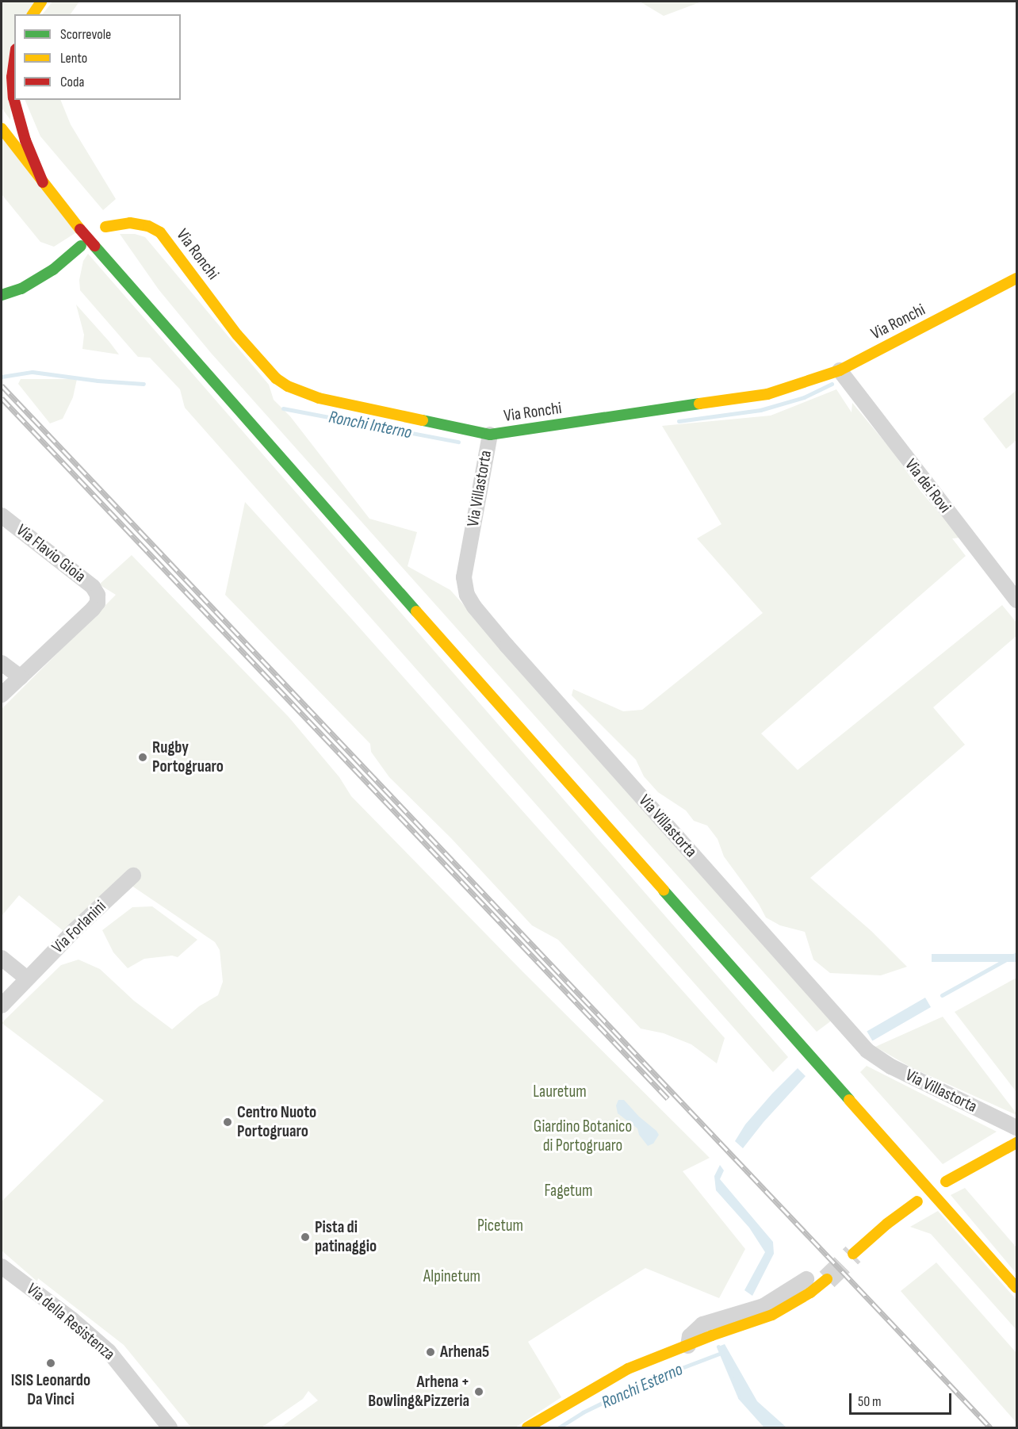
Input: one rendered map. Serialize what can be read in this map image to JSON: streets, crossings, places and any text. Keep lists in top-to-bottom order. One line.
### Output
{"streets":{"main road":["Via Ronchi"],"street":["Via dei Rovi","Via Villastorta","Via Flavio Gioia","Via Forlanini","Via della Resistenza"]},"crossings":[["Via Ronchi","Via dei Rovi"],["Via Ronchi","Via Villastorta"]],"water":["Ronchi Interno","Ronchi Esterno"],"parks":["Lauretum","Giardino Botanico di Portogruaro","Fagetum","Picetum","Alpinetum"],"places":["Rugby Portogruaro","Centro Nuoto Portogruaro","Pista di patinaggio","Arhena5","ISIS Leonardo Da Vinci","Arhena + Bowling&Pizzeria"],"legend":["Scorrevole","Lento","Coda"],"scale_bar":"50 m"}
